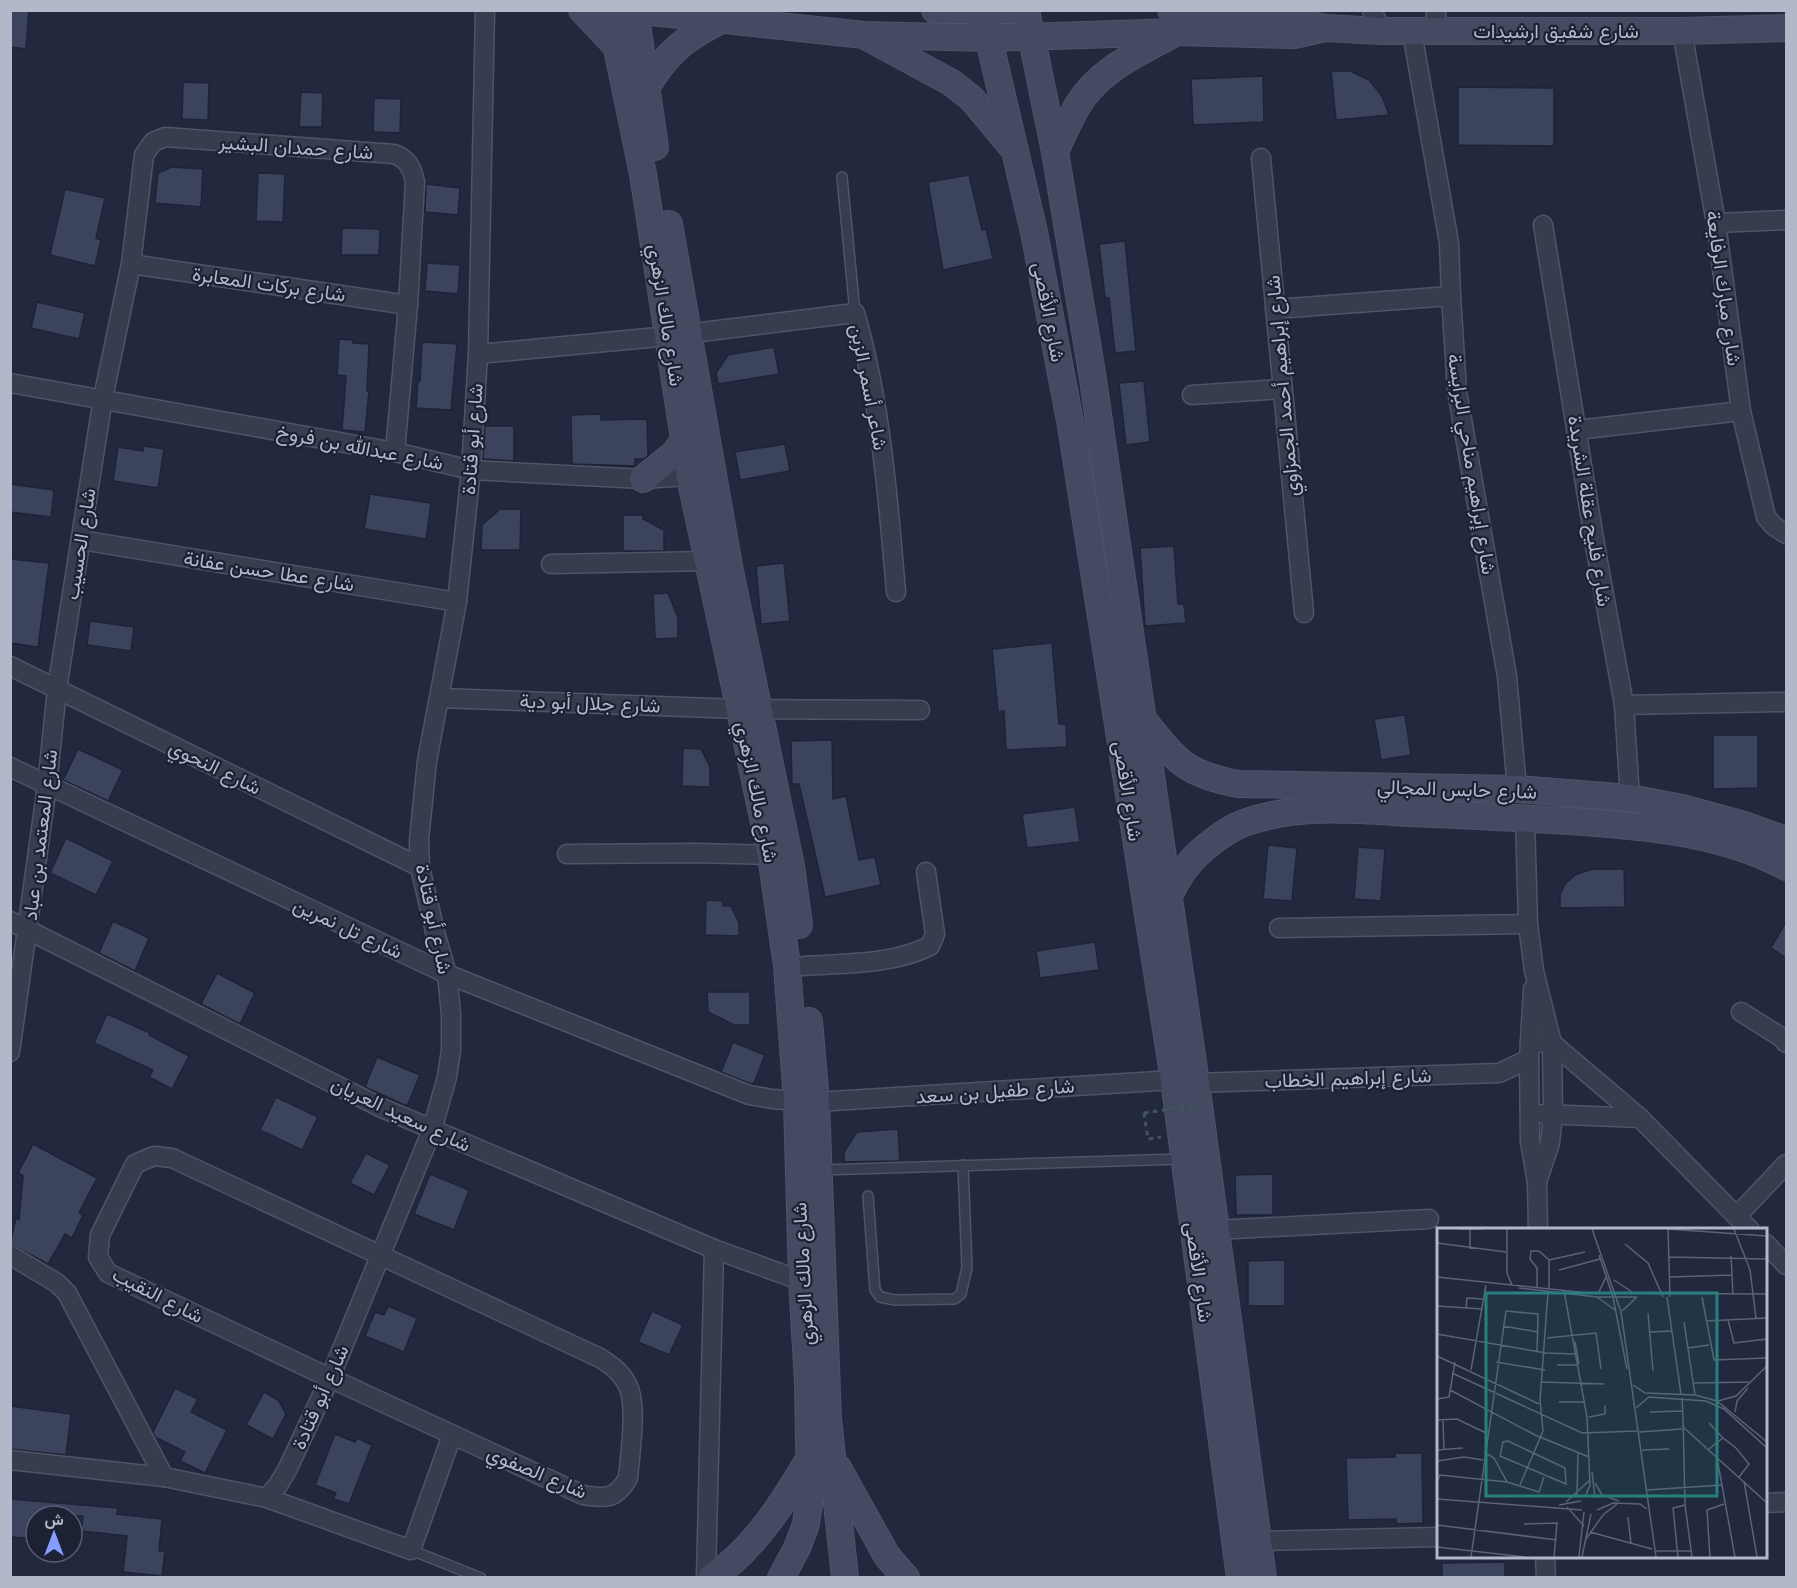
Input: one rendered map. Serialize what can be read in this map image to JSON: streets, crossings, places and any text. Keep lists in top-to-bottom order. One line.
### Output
{"streets":{"street":["شارع شفيق ارشيدات","شارع حمدان البشير","شارع بركات المعابرة","شارع مبارك الرفايعة","شارع الأقصى","شارع مالك الزهري","شارع إبراهيم أحمد الجمزاوي","شاعر أسمر الزبن","شارع أبو قتادة","شارع عبدالله بن فروخ","شارع إبراهيم مناحي البرايسة","شارع فليح عقلة الشريدة","شارع الحسيب","شارع عطا حسن عفانة","شارع جلال أبو دية","شارع النحوي","شارع حابس المجالي","شارع المعتمد بن عباد","شارع تل نمرين","شارع إبراهيم الخطاب","شارع طفيل بن سعد","شارع سعيد العريان","شارع النقيب","شارع الصفوي"]},"crossings":[["شارع شفيق ارشيدات","شارع مبارك الرفايعة"],["شارع شفيق ارشيدات","شارع الأقصى"],["شارع شفيق ارشيدات","شارع مالك الزهري"],["شارع شفيق ارشيدات","شارع إبراهيم مناحي البرايسة"],["شارع حمدان البشير","شارع بركات المعابرة"],["شارع حمدان البشير","شارع عبدالله بن فروخ"],["شارع حمدان البشير","شارع الحسيب"],["شارع الأقصى","شارع حابس المجالي"],["شارع الأقصى","شارع إبراهيم الخطاب"],["شارع الأقصى","شارع طفيل بن سعد"],["شارع مالك الزهري","شاعر أسمر الزبن"],["شارع مالك الزهري","شارع عبدالله بن فروخ"],["شارع مالك الزهري","شارع جلال أبو دية"],["شارع مالك الزهري","شارع تل نمرين"],["شارع مالك الزهري","شارع طفيل بن سعد"],["شارع مالك الزهري","شارع سعيد العريان"],["شاعر أسمر الزبن","شارع أبو قتادة"],["شارع أبو قتادة","شارع عبدالله بن فروخ"],["شارع أبو قتادة","شارع عطا حسن عفانة"],["شارع أبو قتادة","شارع جلال أبو دية"],["شارع أبو قتادة","شارع النحوي"],["شارع أبو قتادة","شارع تل نمرين"],["شارع أبو قتادة","شارع سعيد العريان"],["شارع أبو قتادة","شارع النقيب"],["شارع أبو قتادة","شارع الصفوي"],["شارع عبدالله بن فروخ","شارع الحسيب"],["شارع إبراهيم مناحي البرايسة","شارع حابس المجالي"],["شارع فليح عقلة الشريدة","شارع حابس المجالي"],["شارع الحسيب","شارع عطا حسن عفانة"],["شارع الحسيب","شارع النحوي"],["شارع الحسيب","شارع المعتمد بن عباد"],["شارع النحوي","شارع المعتمد بن عباد"],["شارع المعتمد بن عباد","شارع تل نمرين"],["شارع المعتمد بن عباد","شارع سعيد العريان"],["شارع تل نمرين","شارع طفيل بن سعد"],["شارع إبراهيم الخطاب","شارع طفيل بن سعد"],["شارع النقيب","شارع الصفوي"]],"north":"top"}
